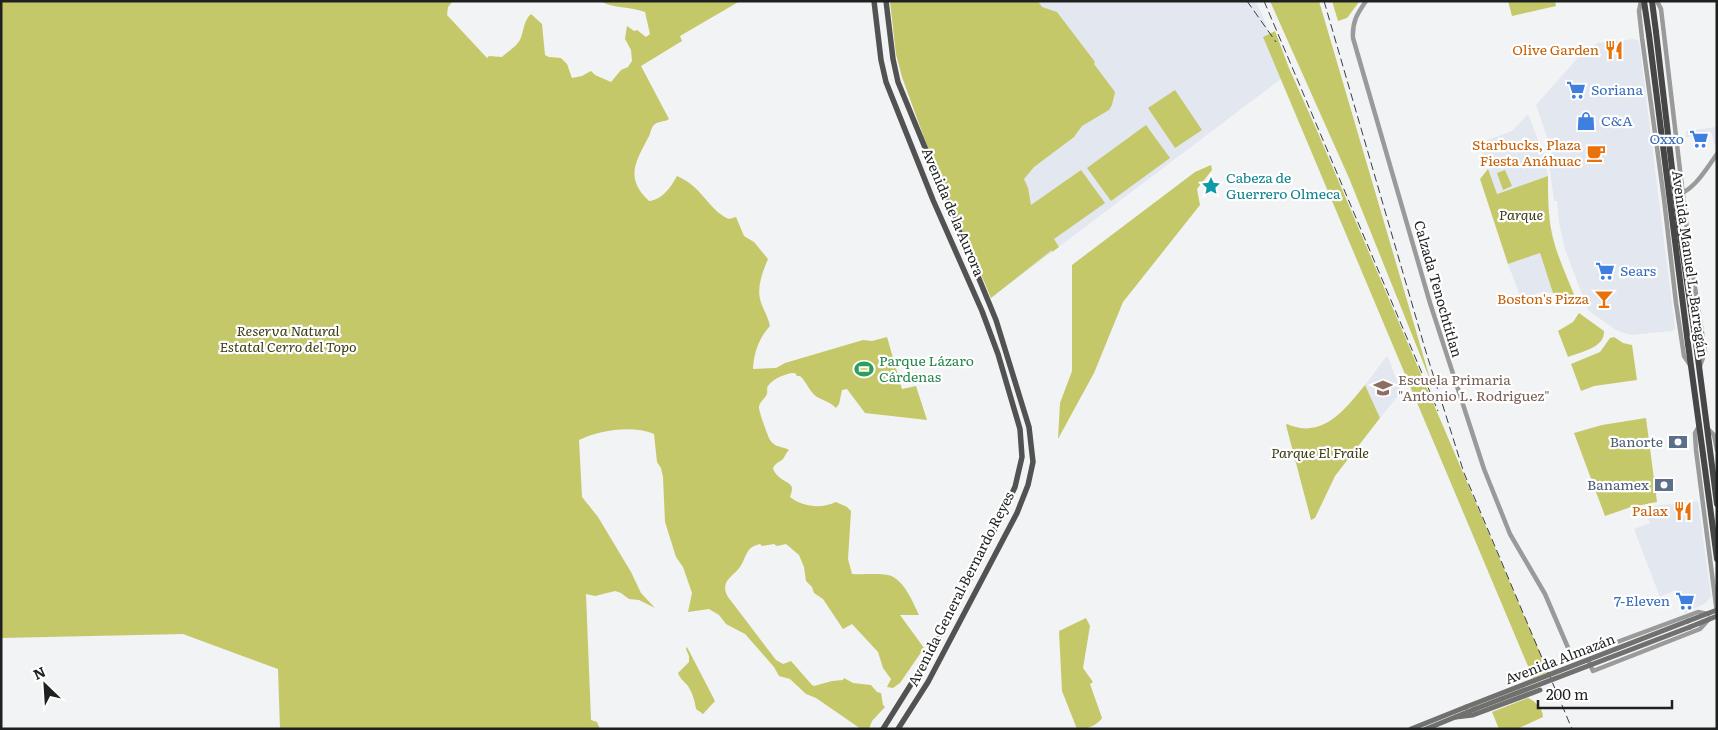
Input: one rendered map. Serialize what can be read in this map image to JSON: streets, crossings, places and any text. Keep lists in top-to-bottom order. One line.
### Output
{"streets":{"highway":["Avenida Manuel L. Barragán"],"main road":["Avenida de la Aurora","Avenida General Bernardo Reyes","Avenida Almazán"],"street":["Calzada Tenochtitlan"]},"crossings":[["Avenida de la Aurora","Avenida General Bernardo Reyes"]],"parks":["Parque","Reserva Natural Estatal Cerro del Topo","Parque El Fraile"],"places":{"restaurant":["Olive Garden","Palax"],"supermarket":["Soriana","Oxxo","Sears","7-Eleven"],"shop":["C&A"],"cafe":["Starbucks, Plaza Fiesta Anáhuac"],"place":["Cabeza de Guerrero Olmeca"],"bar":["Boston's Pizza"],"sports":["Parque Lázaro Cárdenas"],"school or university":["Escuela Primaria \"Antonio L. Rodriguez\""],"bank":["Banorte","Banamex"]},"scale_bar":"200 m","north":"top left"}
